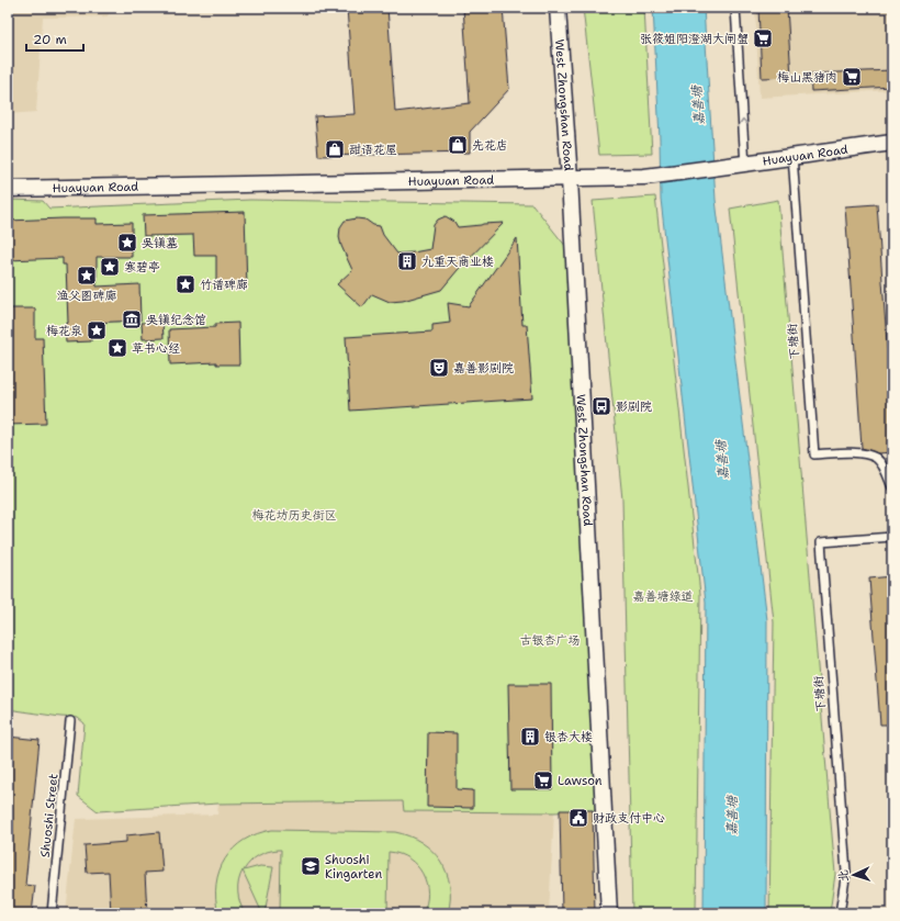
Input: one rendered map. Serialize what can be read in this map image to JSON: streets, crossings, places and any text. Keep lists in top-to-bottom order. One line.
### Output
{"streets":{"street":["West Zhongshan Road","Huayuan Road"],"lane":["下塘街","Shuoshi Street"]},"crossings":[["West Zhongshan Road","Huayuan Road"],["Huayuan Road","下塘街"]],"water":["嘉善塘"],"parks":["梅花坊历史街区","嘉善塘绿道","古银杏广场"],"places":{"supermarket":["张筱姐阳澄湖大闸蟹","梅山黑猪肉","Lawson"],"shop":["先花店","甜语花屋"],"place":["吴镇墓","寒碧亭","渔父图碑廊","竹谱碑廊","梅花泉","草书心经"],"building":["九重天商业楼","银杏大楼"],"museum":["吴镇纪念馆"],"theatre":["嘉善影剧院"],"bus stop":["影剧院"],"public building":["财政支付中心"],"school or university":["Shuoshi Kingarten"]},"scale_bar":"20 m","north":"left"}
